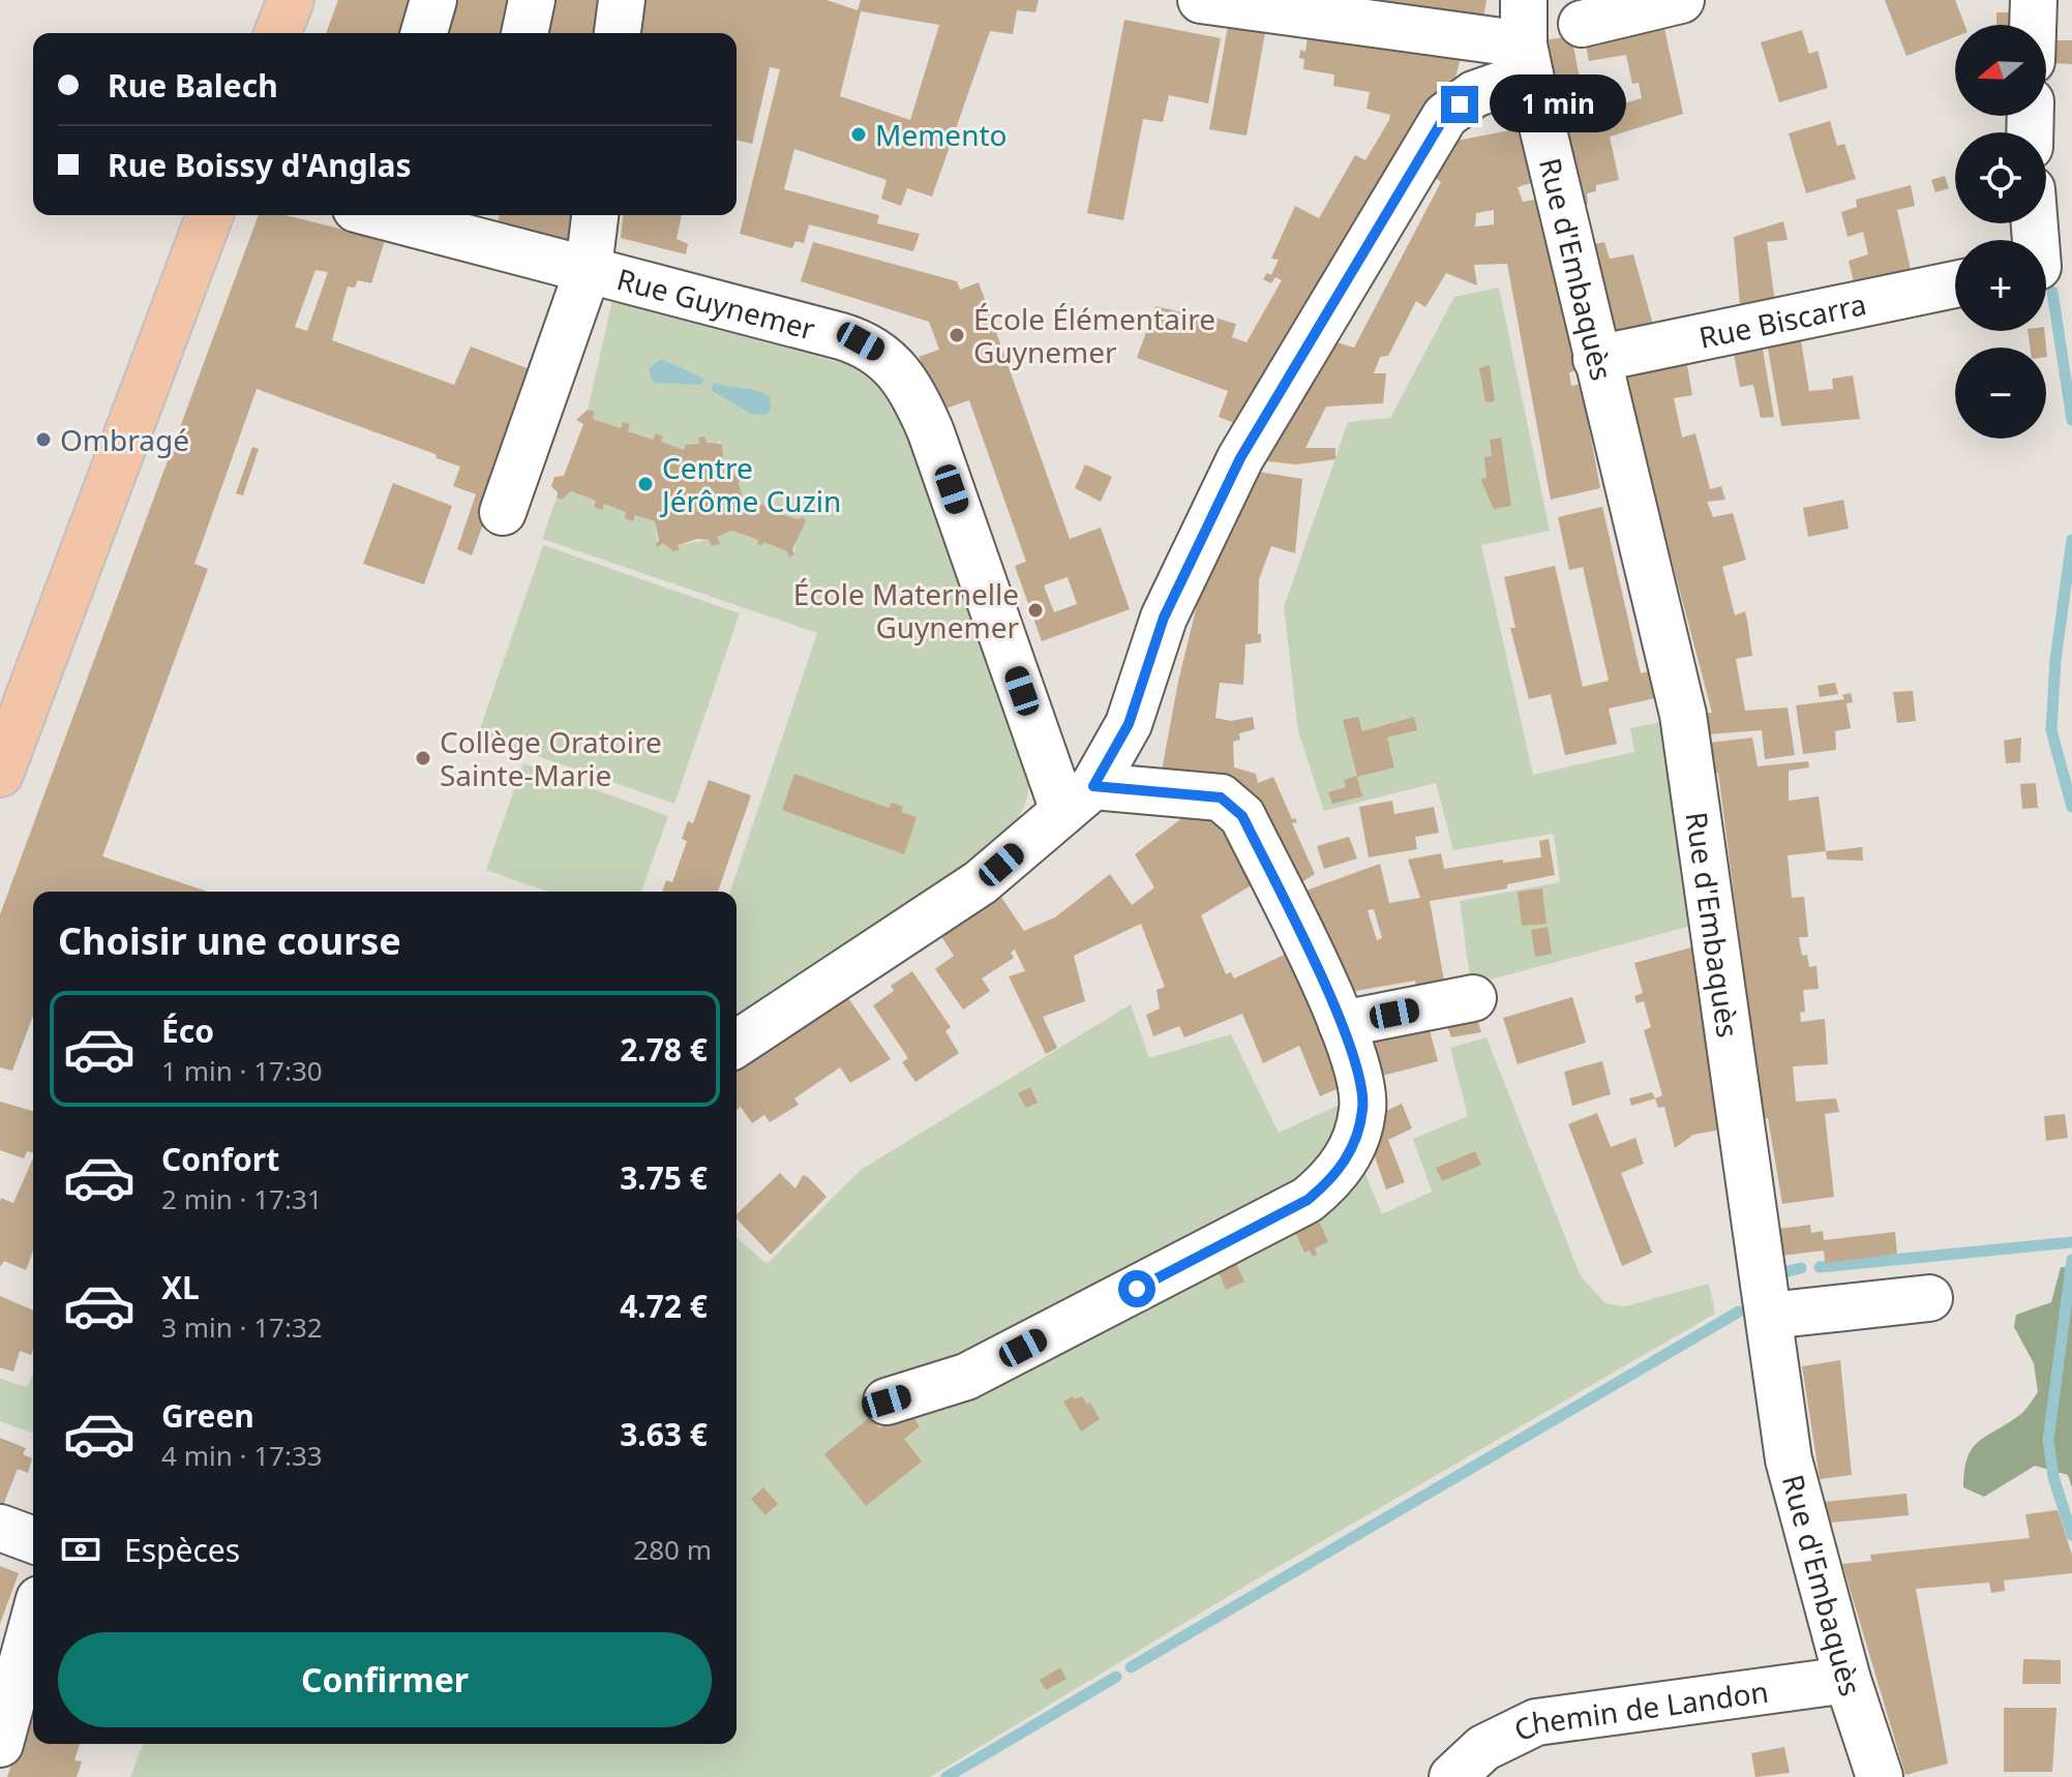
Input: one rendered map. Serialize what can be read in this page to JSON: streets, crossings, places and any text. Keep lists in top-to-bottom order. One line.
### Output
{"streets":{"street":["Rue d'Embaquès","Rue Guynemer","Rue Biscarra","Chemin de Landon"]},"crossings":[["Rue d'Embaquès","Rue Biscarra"],["Rue d'Embaquès","Chemin de Landon"]],"places":["Memento","École Élémentaire Guynemer","Ombragé","Centre Jérôme Cuzin","École Maternelle Guynemer","Collège Oratoire Sainte-Marie"],"north":"left","page":{"map_buttons":["+","−"],"banner":["Rue Balech","Rue Boissy d'Anglas"],"bubble":"1 min","heading":"Choisir une course","list":[{"name":"Éco","note":"1 min · 17:30","value":"2.78 €"},{"name":"Confort","note":"2 min · 17:31","value":"3.75 €"},{"name":"XL","note":"3 min · 17:32","value":"4.72 €"},{"name":"Green","note":"4 min · 17:33","value":"3.63 €"}],"pay":["Espèces","280 m"],"buttons":"Confirmer"}}
